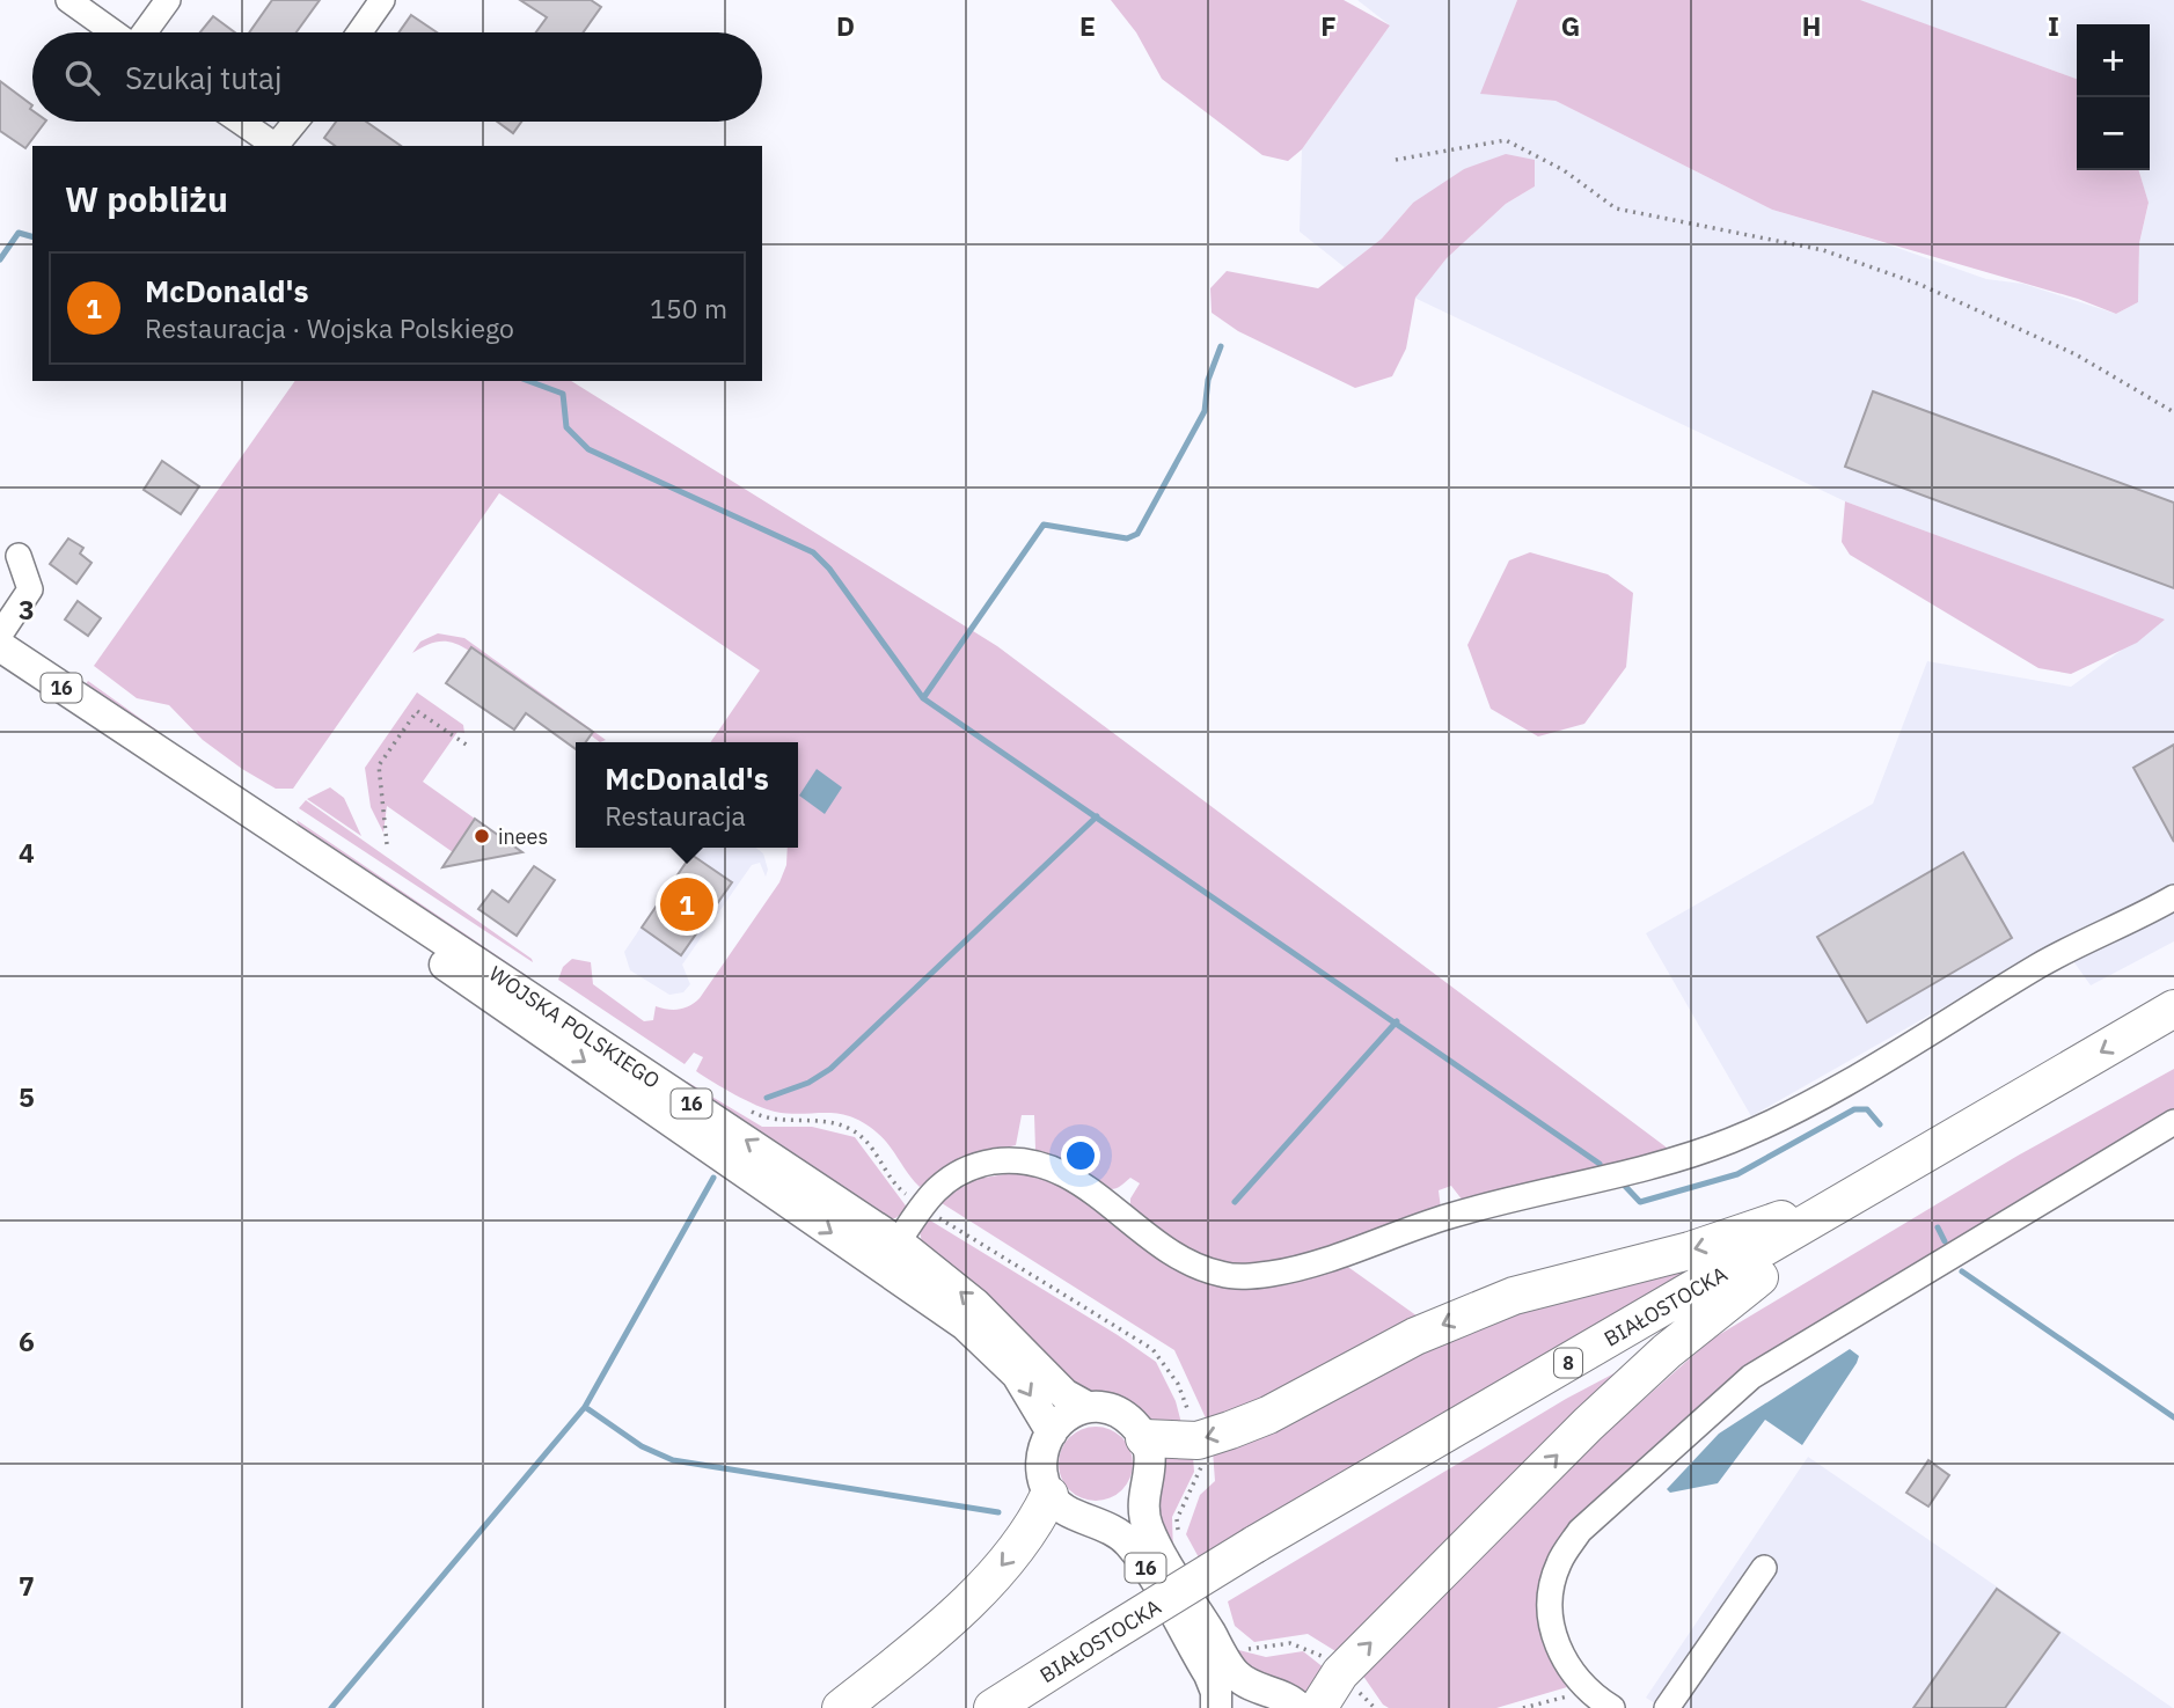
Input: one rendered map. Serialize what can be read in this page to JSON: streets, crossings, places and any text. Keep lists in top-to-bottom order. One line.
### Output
{"streets":{"highway":["BIAŁOSTOCKA","8"],"main road":["16","WOJSKA POLSKIEGO"]},"crossings":[["16","WOJSKA POLSKIEGO"]],"places":["inees"],"page":{"map_buttons":["+","−"],"search":"Szukaj tutaj","heading":"W pobliżu","list":[{"mark":"1","name":"McDonald's","note":"Restauracja · Wojska Polskiego","value":"150 m"}],"popup":["McDonald's","Restauracja"],"pins":"1"},"grid":{"columns":["D","E","F","G","H","I"],"rows":["3","4","5","6","7"]}}
